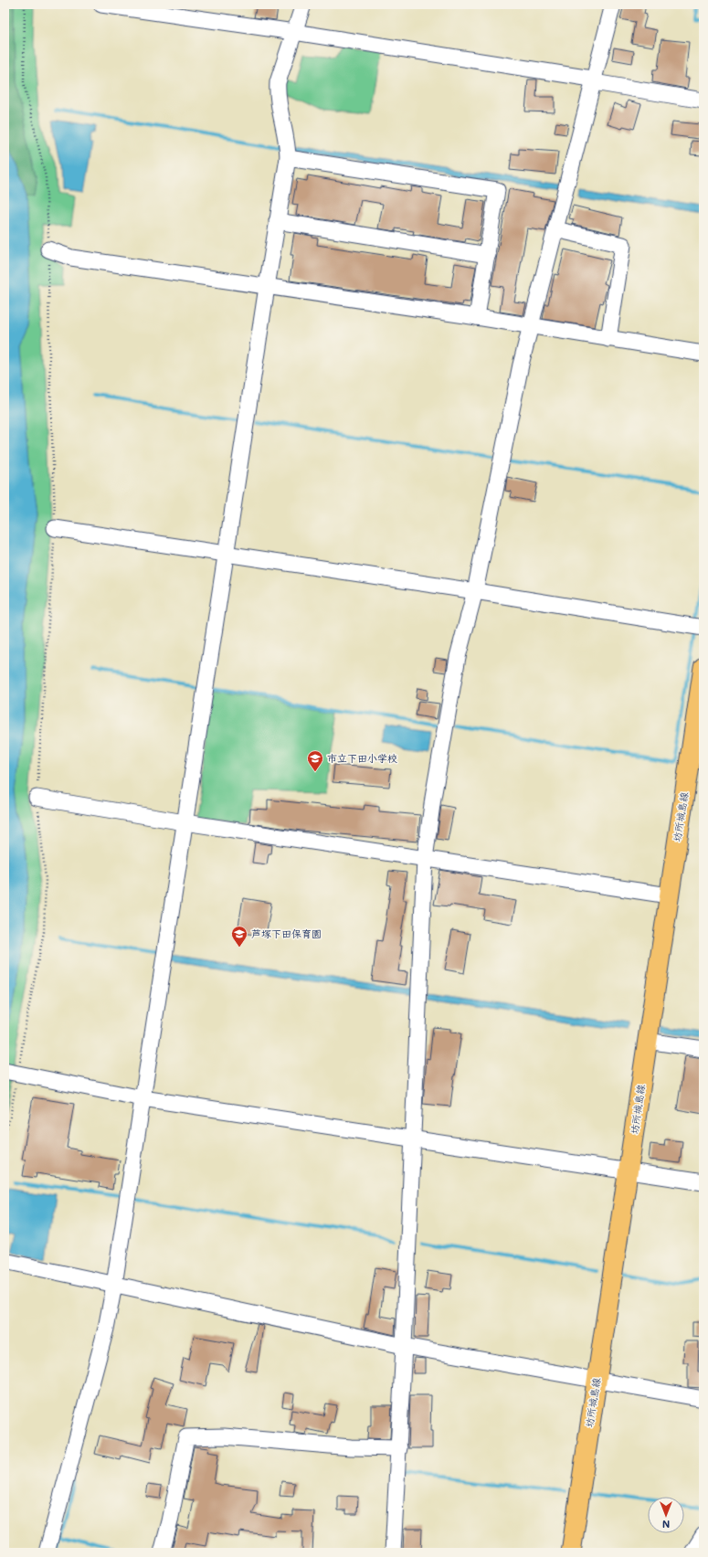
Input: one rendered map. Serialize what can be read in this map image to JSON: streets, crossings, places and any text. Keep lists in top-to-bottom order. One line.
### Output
{"streets":{"main road":["坊所城島線"]},"places":{"school or university":["市立下田小学校","芦塚下田保育園"]},"north":"bottom"}
